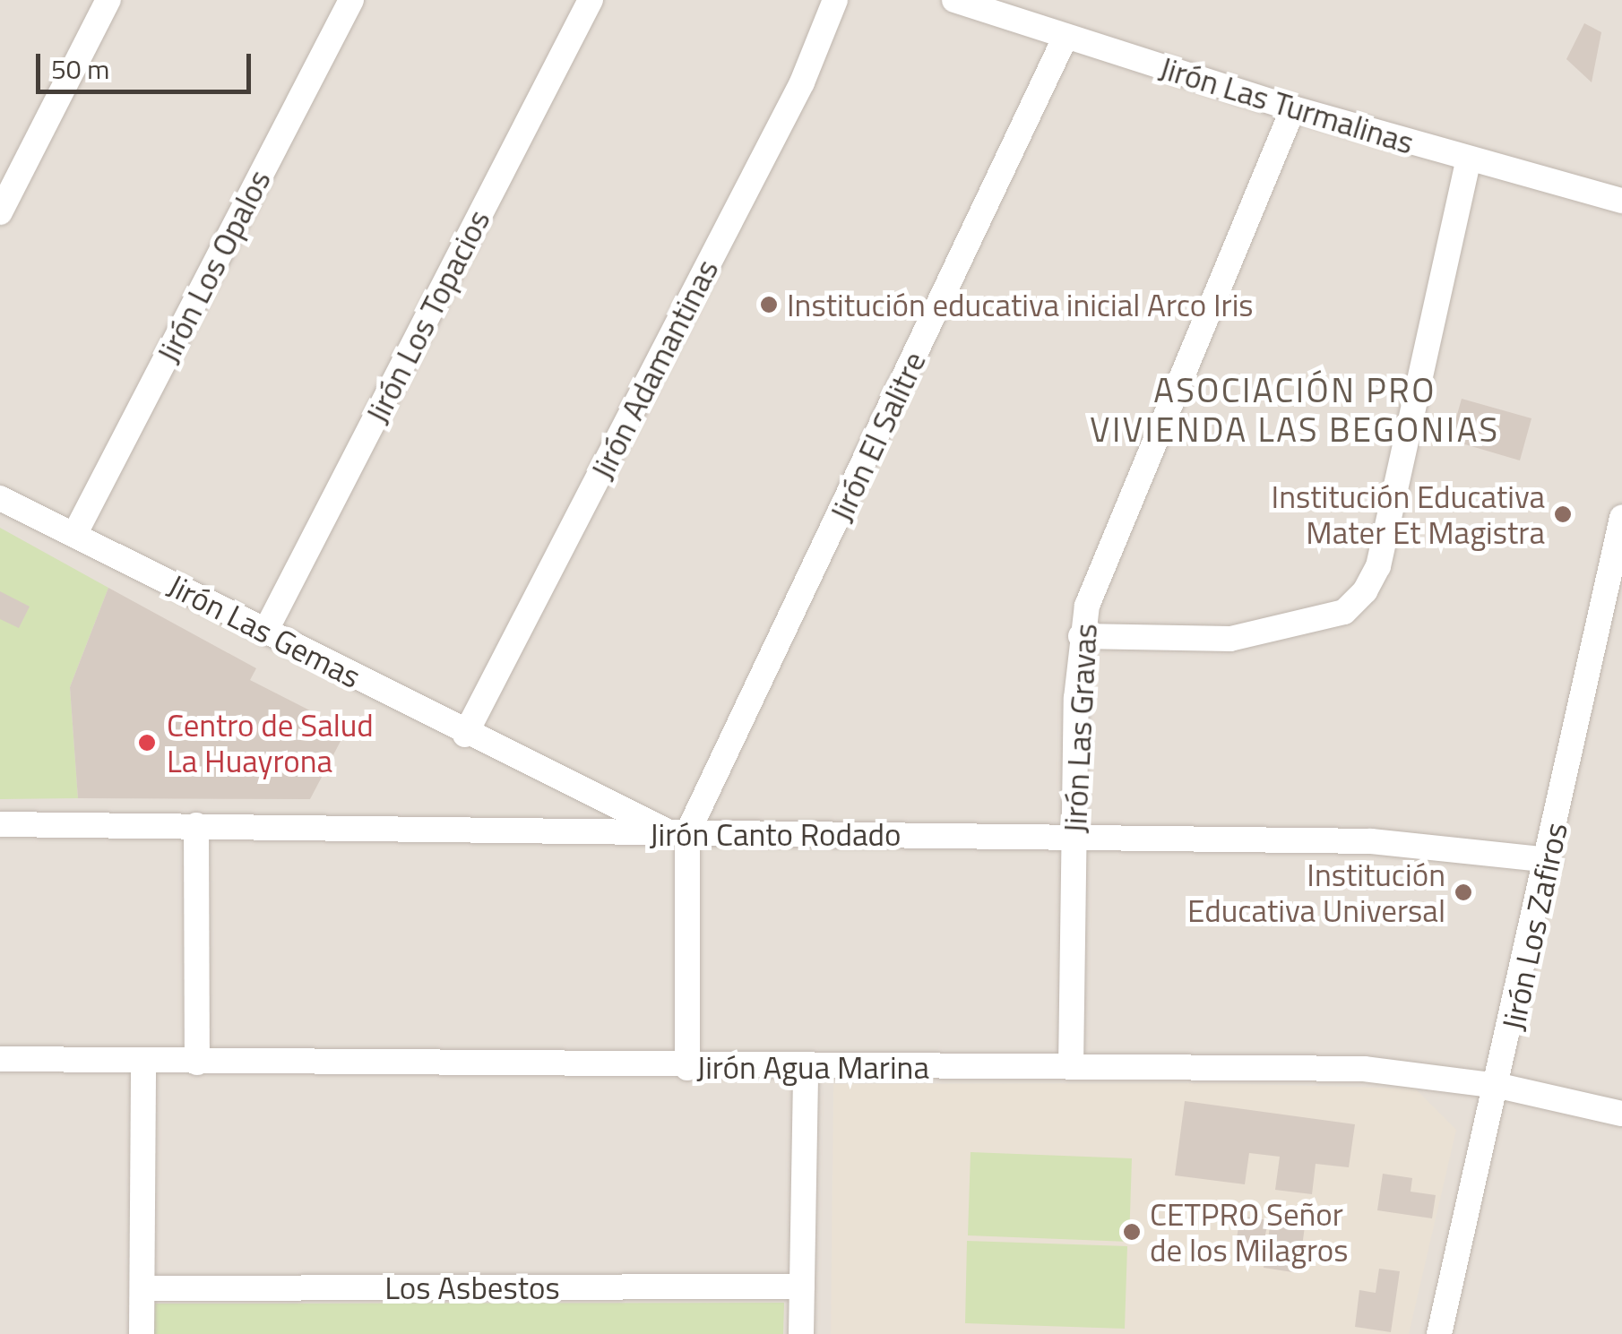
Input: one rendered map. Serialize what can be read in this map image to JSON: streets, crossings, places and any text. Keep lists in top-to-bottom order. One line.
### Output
{"streets":{"street":["Jirón Las Turmalinas","Jirón Los Opalos","Jirón Los Topacios","Jirón Adamantinas","Jirón El Salitre","Jirón Las Gemas","Jirón Las Gravas","Jirón Canto Rodado","Jirón Los Zafiros","Jirón Agua Marina","Los Asbestos"]},"crossings":[["Jirón Las Turmalinas","Jirón El Salitre"],["Jirón Las Turmalinas","Jirón Las Gravas"],["Jirón Los Opalos","Jirón Las Gemas"],["Jirón Los Topacios","Jirón Las Gemas"],["Jirón Adamantinas","Jirón Las Gemas"],["Jirón El Salitre","Jirón Las Gemas"],["Jirón El Salitre","Jirón Canto Rodado"],["Jirón Las Gemas","Jirón Canto Rodado"],["Jirón Las Gravas","Jirón Canto Rodado"],["Jirón Las Gravas","Jirón Agua Marina"],["Jirón Canto Rodado","Jirón Los Zafiros"],["Jirón Los Zafiros","Jirón Agua Marina"]],"districts":["ASOCIACIÓN PRO VIVIENDA LAS BEGONIAS"],"places":["Institución educativa inicial Arco Iris","Institución Educativa Mater Et Magistra","Centro de Salud La Huayrona","Institución Educativa Universal","CETPRO Señor de los Milagros"],"scale_bar":"50 m"}
